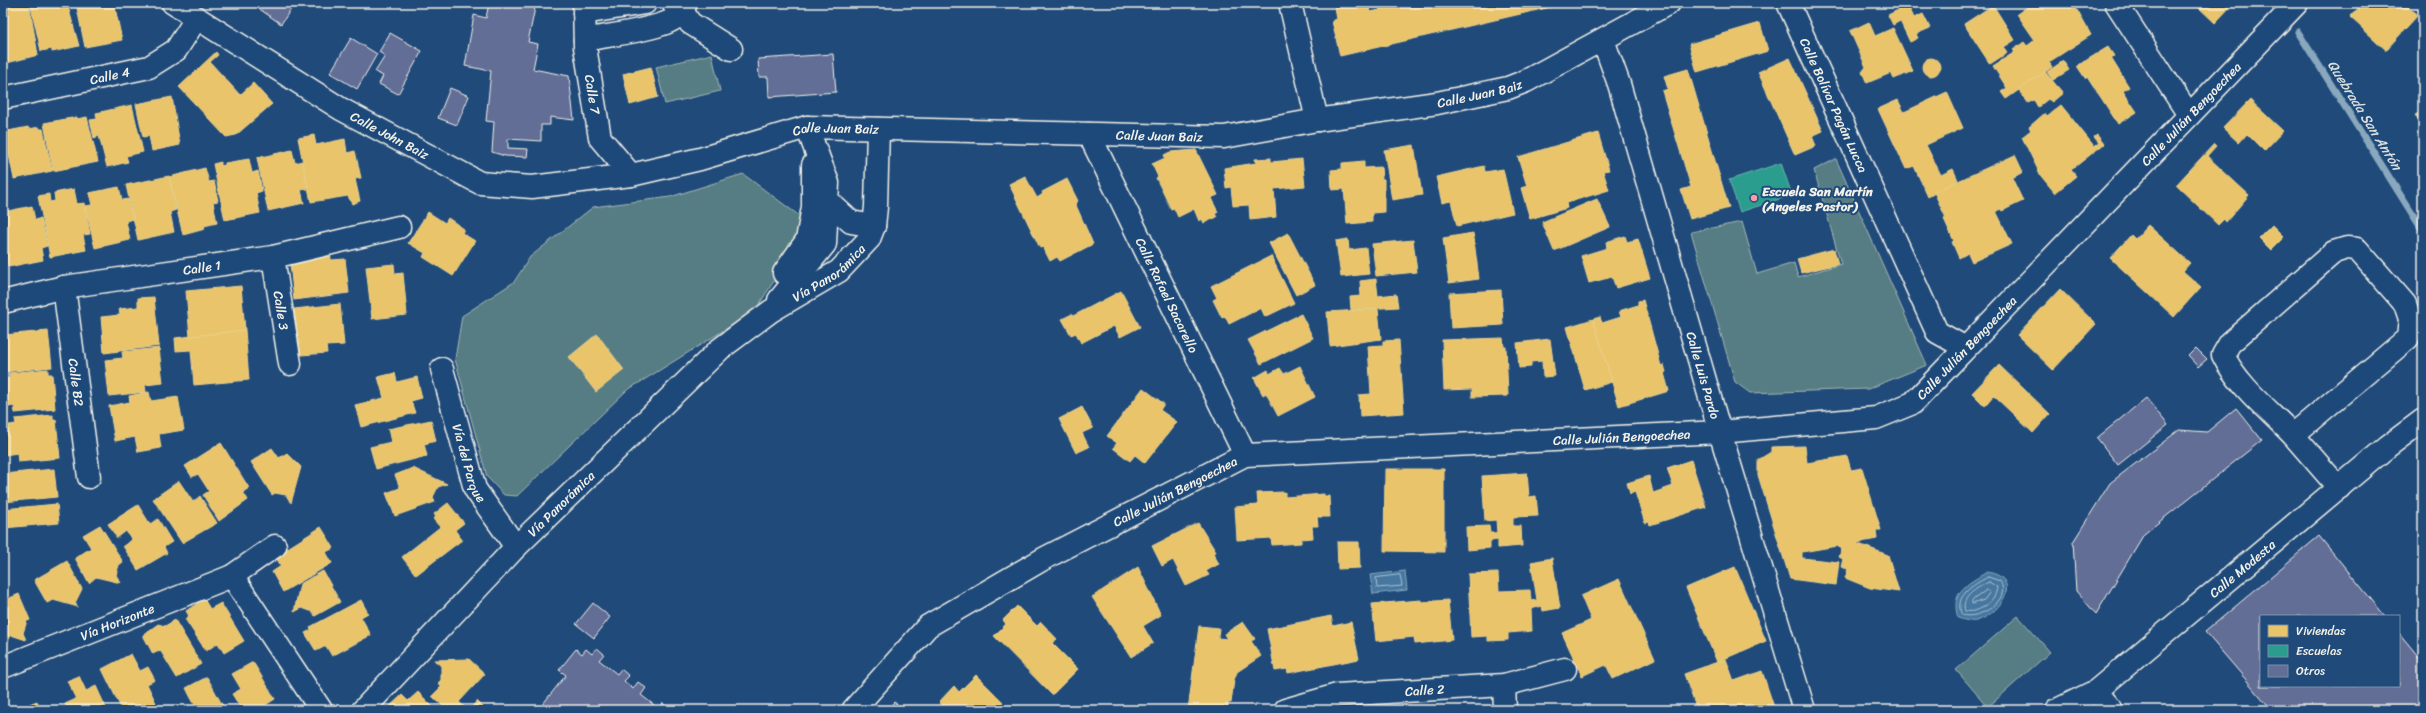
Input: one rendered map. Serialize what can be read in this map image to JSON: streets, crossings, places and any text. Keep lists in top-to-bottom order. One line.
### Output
{"streets":{"street":["Calle 4","Calle Juan Baiz","Calle 7","Calle Bolívar Pagán Lucca","Calle Julián Bengoechea","Calle John Baiz","Calle 1","Vía Panorámica","Calle Rafael Sacarello","Calle 3","Calle Luis Pardo","Calle B2","Vía del Parque","Calle Modesta","Vía Horizonte","Calle 2"]},"crossings":[["Calle 4","Calle John Baiz"],["Calle Juan Baiz","Calle 7"],["Calle Juan Baiz","Calle John Baiz"],["Calle Juan Baiz","Vía Panorámica"],["Calle Juan Baiz","Calle Rafael Sacarello"],["Calle Juan Baiz","Calle Luis Pardo"],["Calle 7","Calle John Baiz"],["Calle Bolívar Pagán Lucca","Calle Julián Bengoechea"],["Calle Julián Bengoechea","Calle Rafael Sacarello"],["Calle Julián Bengoechea","Calle Luis Pardo"],["Calle 1","Calle 3"],["Calle 1","Calle B2"],["Vía Panorámica","Vía del Parque"]],"water":["Quebrada San Antón"],"places":["Escuela San Martín (Angeles Pastor)"],"legend":["Viviendas","Escuelas","Otros"]}
